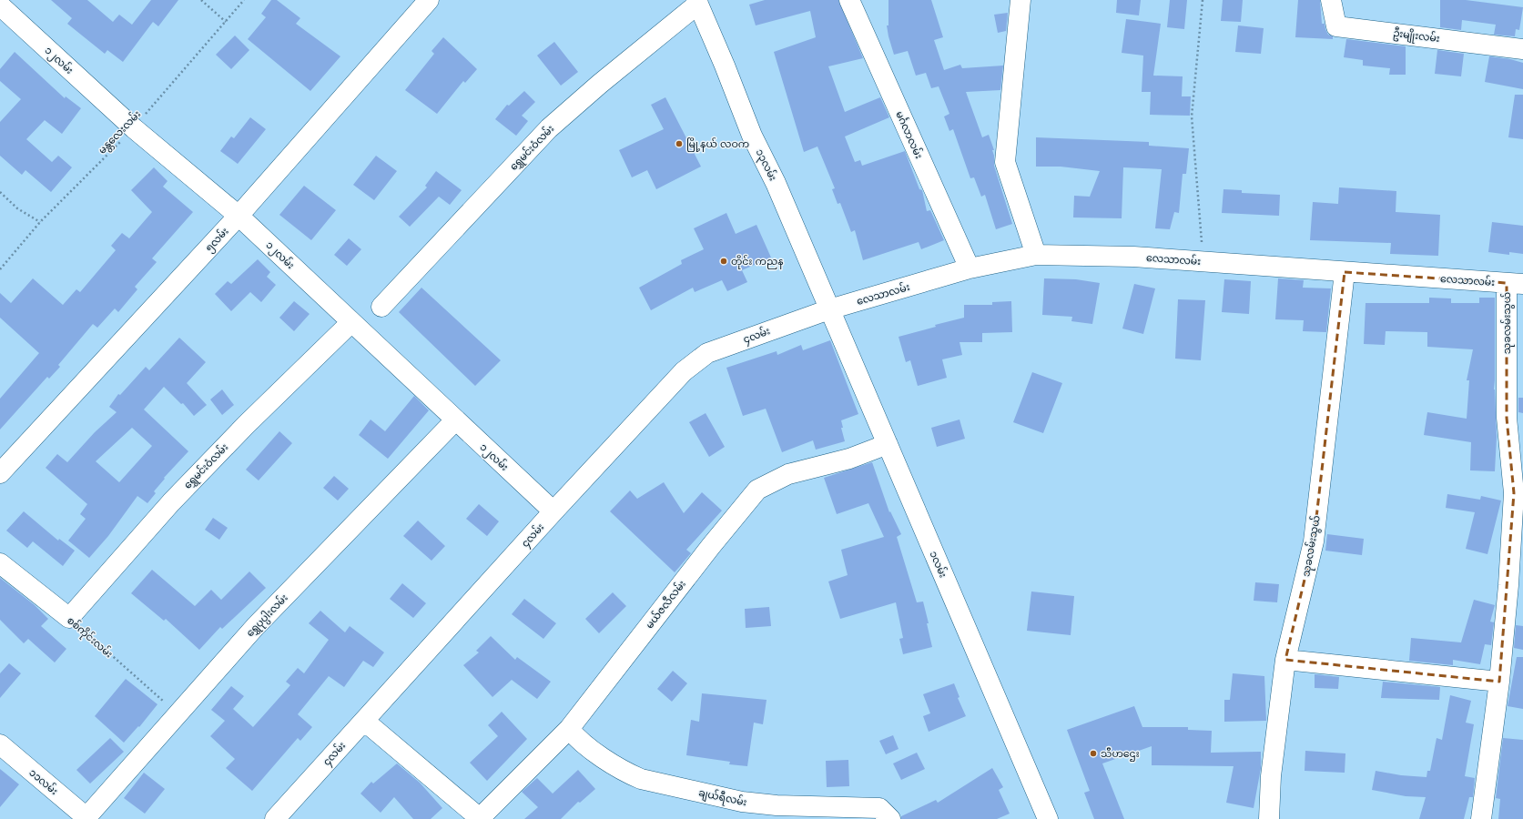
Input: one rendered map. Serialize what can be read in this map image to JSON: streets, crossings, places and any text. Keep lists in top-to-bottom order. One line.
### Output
{"streets":{"street":["ဦးမျိုးလမ်း","၁၂လမ်း","မင်္ဂလာလမ်း","ရွှေမင်းဝံလမ်း","၁၃လမ်း","၅လမ်း","လေသာလမ်း","သုခလမ်းသွယ်","၄လမ်း","၁လမ်း","မယ်ဇလီလမ်း","ရွှေပုပ္ပါးလမ်း","စစ်ကိုင်းလမ်း","၁၁လမ်း","ချယ်ရီလမ်း"],"path":["မန္တလေးလမ်း"]},"crossings":[["၁၂လမ်း","မန္တလေးလမ်း"],["၁၂လမ်း","ရွှေမင်းဝံလမ်း"],["၁၂လမ်း","၅လမ်း"],["၁၂လမ်း","၄လမ်း"],["၁၂လမ်း","ရွှေပုပ္ပါးလမ်း"],["မင်္ဂလာလမ်း","လေသာလမ်း"],["ရွှေမင်းဝံလမ်း","၁၃လမ်း"],["ရွှေမင်းဝံလမ်း","စစ်ကိုင်းလမ်း"],["၁၃လမ်း","လေသာလမ်း"],["၁၃လမ်း","၄လမ်း"],["၁၃လမ်း","၁လမ်း"],["လေသာလမ်း","သုခလမ်းသွယ်"],["လေသာလမ်း","၄လမ်း"],["လေသာလမ်း","၁လမ်း"],["၄လမ်း","၁လမ်း"],["၁လမ်း","မယ်ဇလီလမ်း"],["မယ်ဇလီလမ်း","ချယ်ရီလမ်း"],["ရွှေပုပ္ပါးလမ်း","စစ်ကိုင်းလမ်း"],["ရွှေပုပ္ပါးလမ်း","၁၁လမ်း"]],"places":["မြို့နယ် လဝက","တိုင်း ကညန","သီဟဌေး"]}
